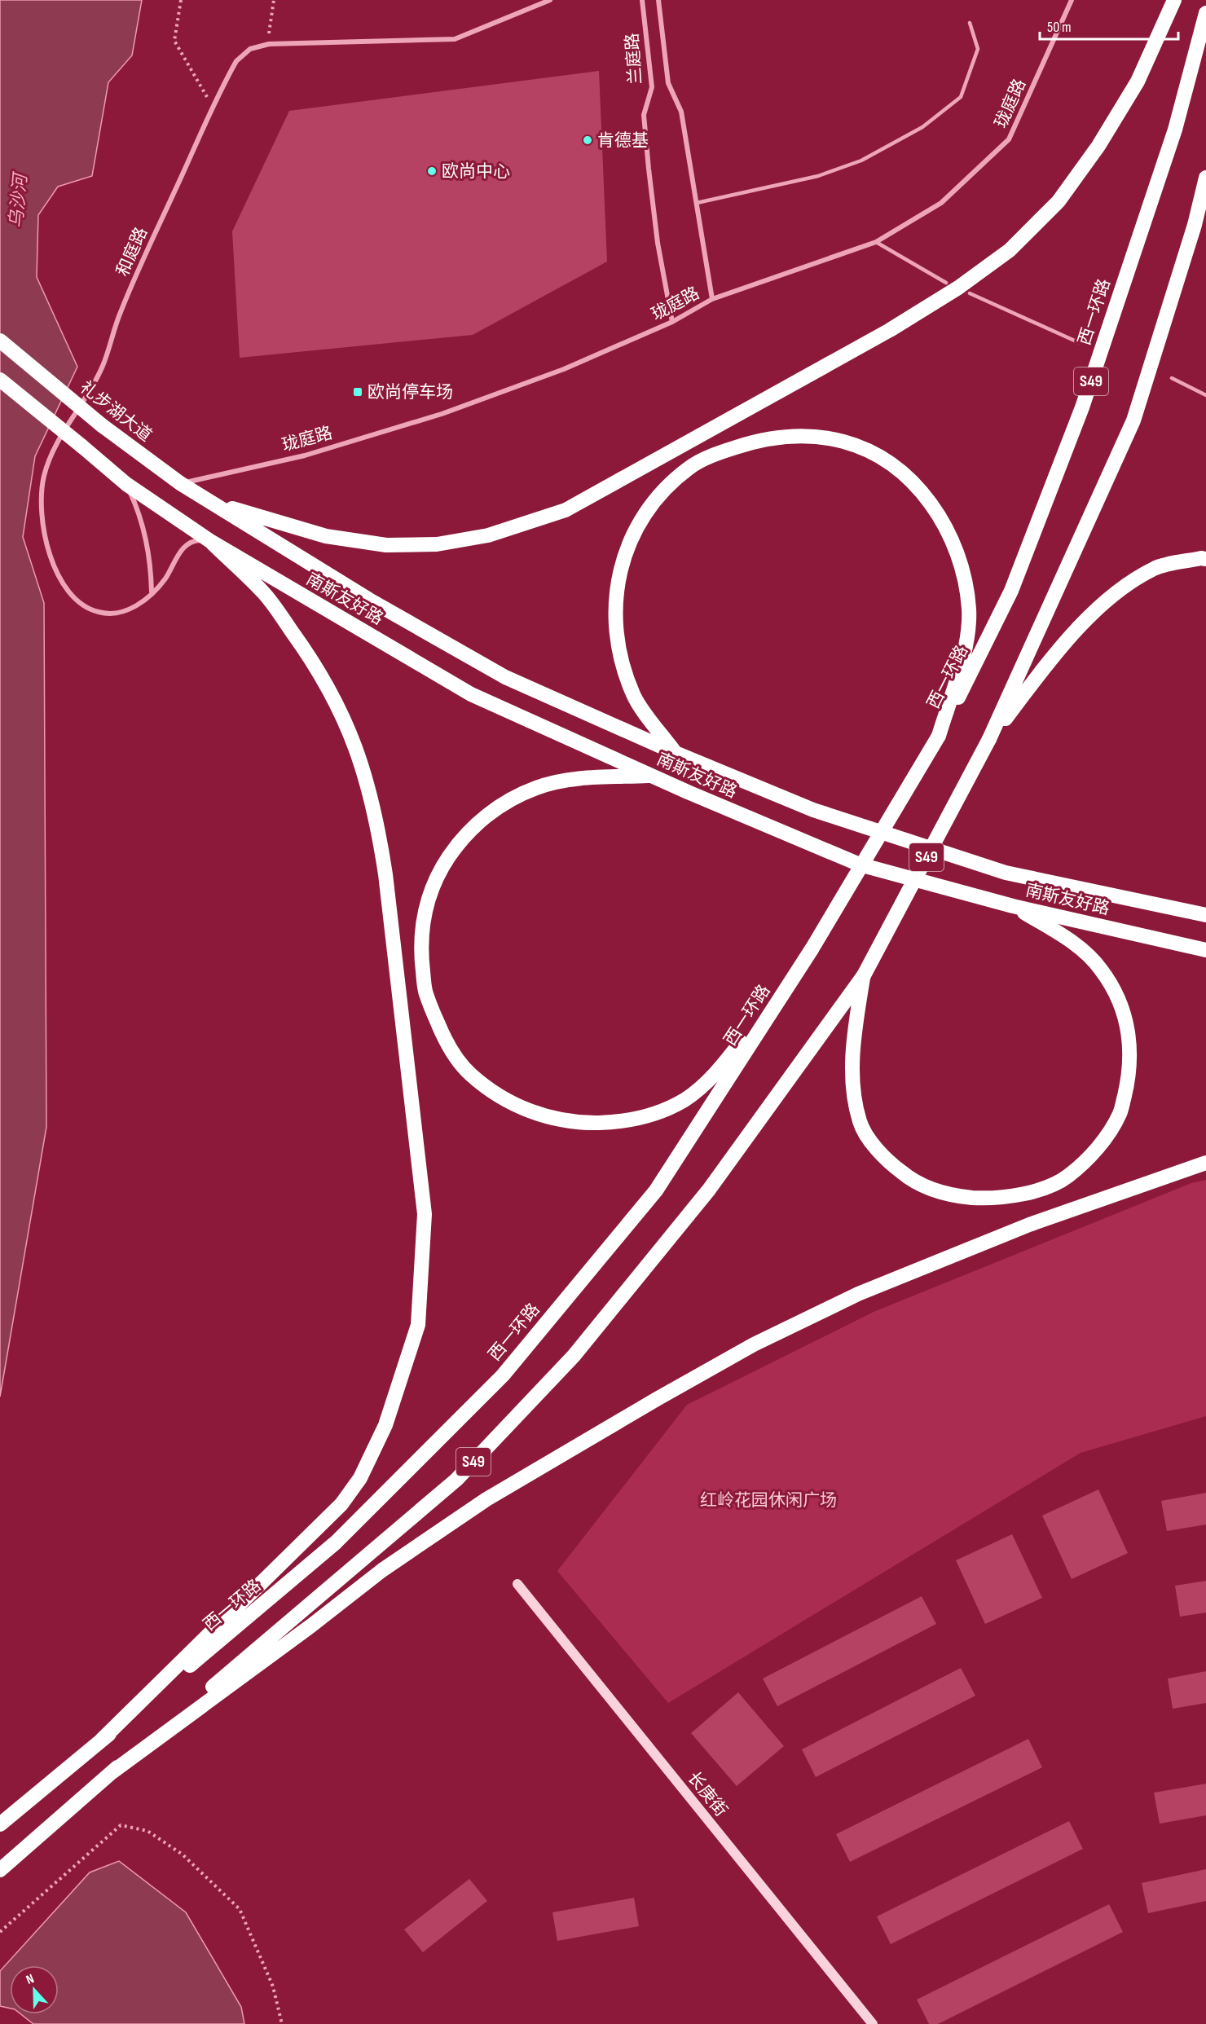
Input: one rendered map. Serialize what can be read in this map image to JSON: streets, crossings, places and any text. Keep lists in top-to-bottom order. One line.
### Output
{"streets":{"highway":["西一环路","S49","礼步湖大道","南斯友好路"],"street":["兰庭路","珑庭路","和庭路","长庚街"]},"crossings":[["兰庭路","珑庭路"],["珑庭路","礼步湖大道"],["和庭路","南斯友好路"],["礼步湖大道","南斯友好路"]],"water":["乌沙河"],"parks":["红岭花园休闲广场"],"places":{"other":["肯德基","欧尚中心"],"transit":["欧尚停车场"]},"scale_bar":"50 m","north":"top"}
